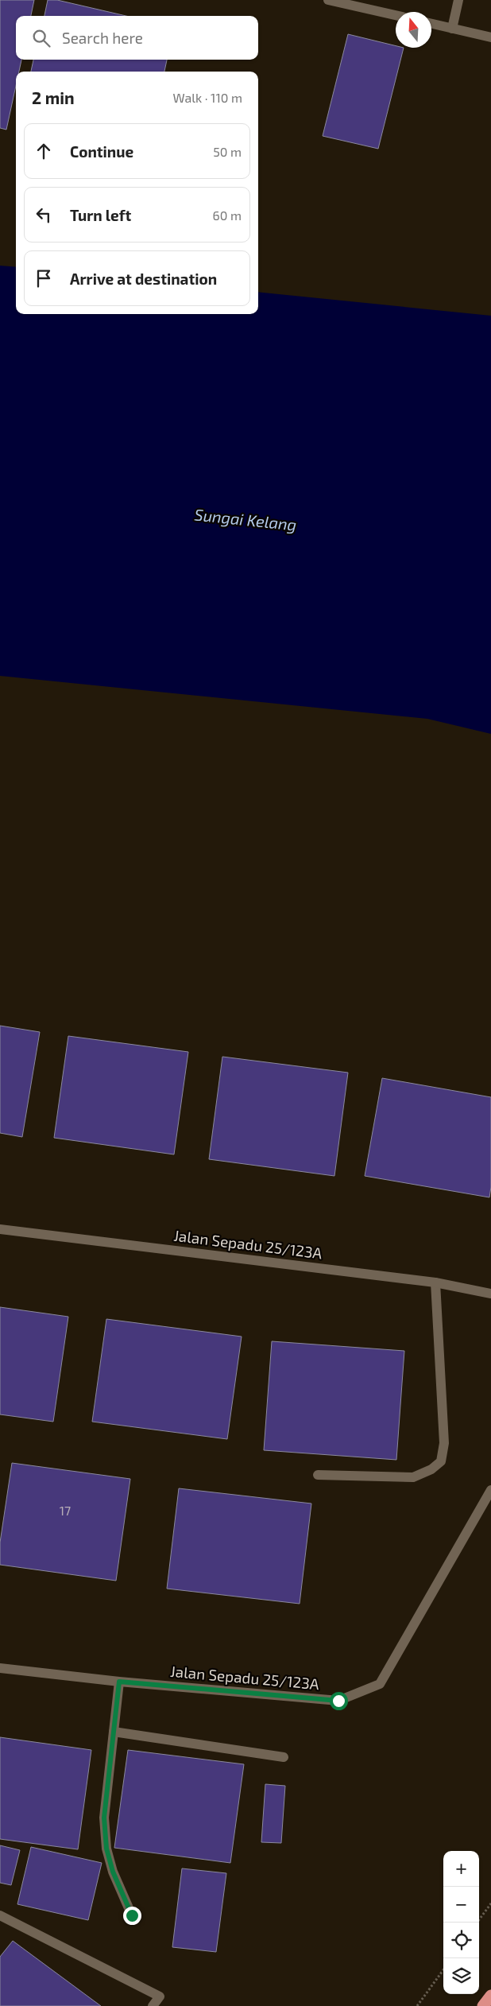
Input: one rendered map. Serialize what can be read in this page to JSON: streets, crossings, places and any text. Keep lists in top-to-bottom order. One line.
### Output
{"streets":{"street":["Jalan Sepadu 25/123A"]},"water":["Sungai Kelang"],"house_numbers":["17"],"north":"top","page":{"search":"Search here","heading":["2 min","Walk · 110 m"],"list":[["Continue","50 m"],["Turn left","60 m"],"Arrive at destination"],"map_buttons":["+","−"]}}
